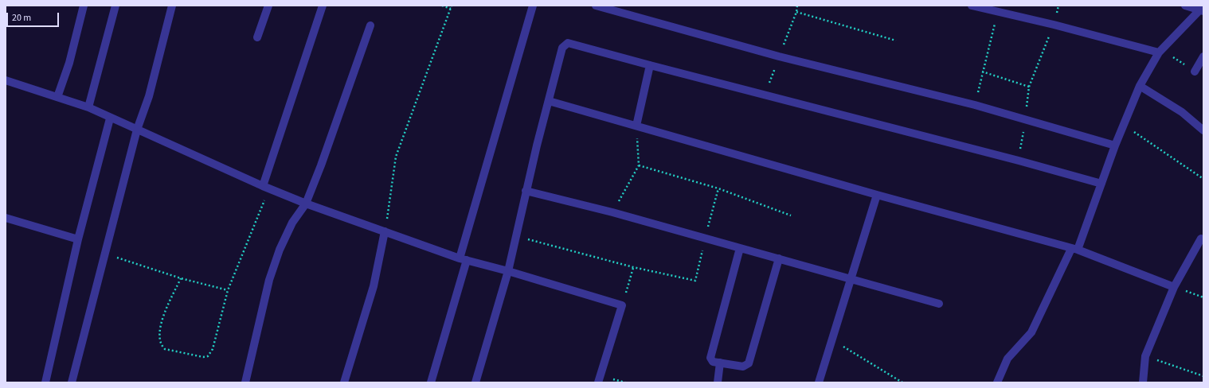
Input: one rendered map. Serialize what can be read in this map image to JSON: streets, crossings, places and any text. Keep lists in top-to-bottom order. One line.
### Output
{"scale_bar":"20 m"}
